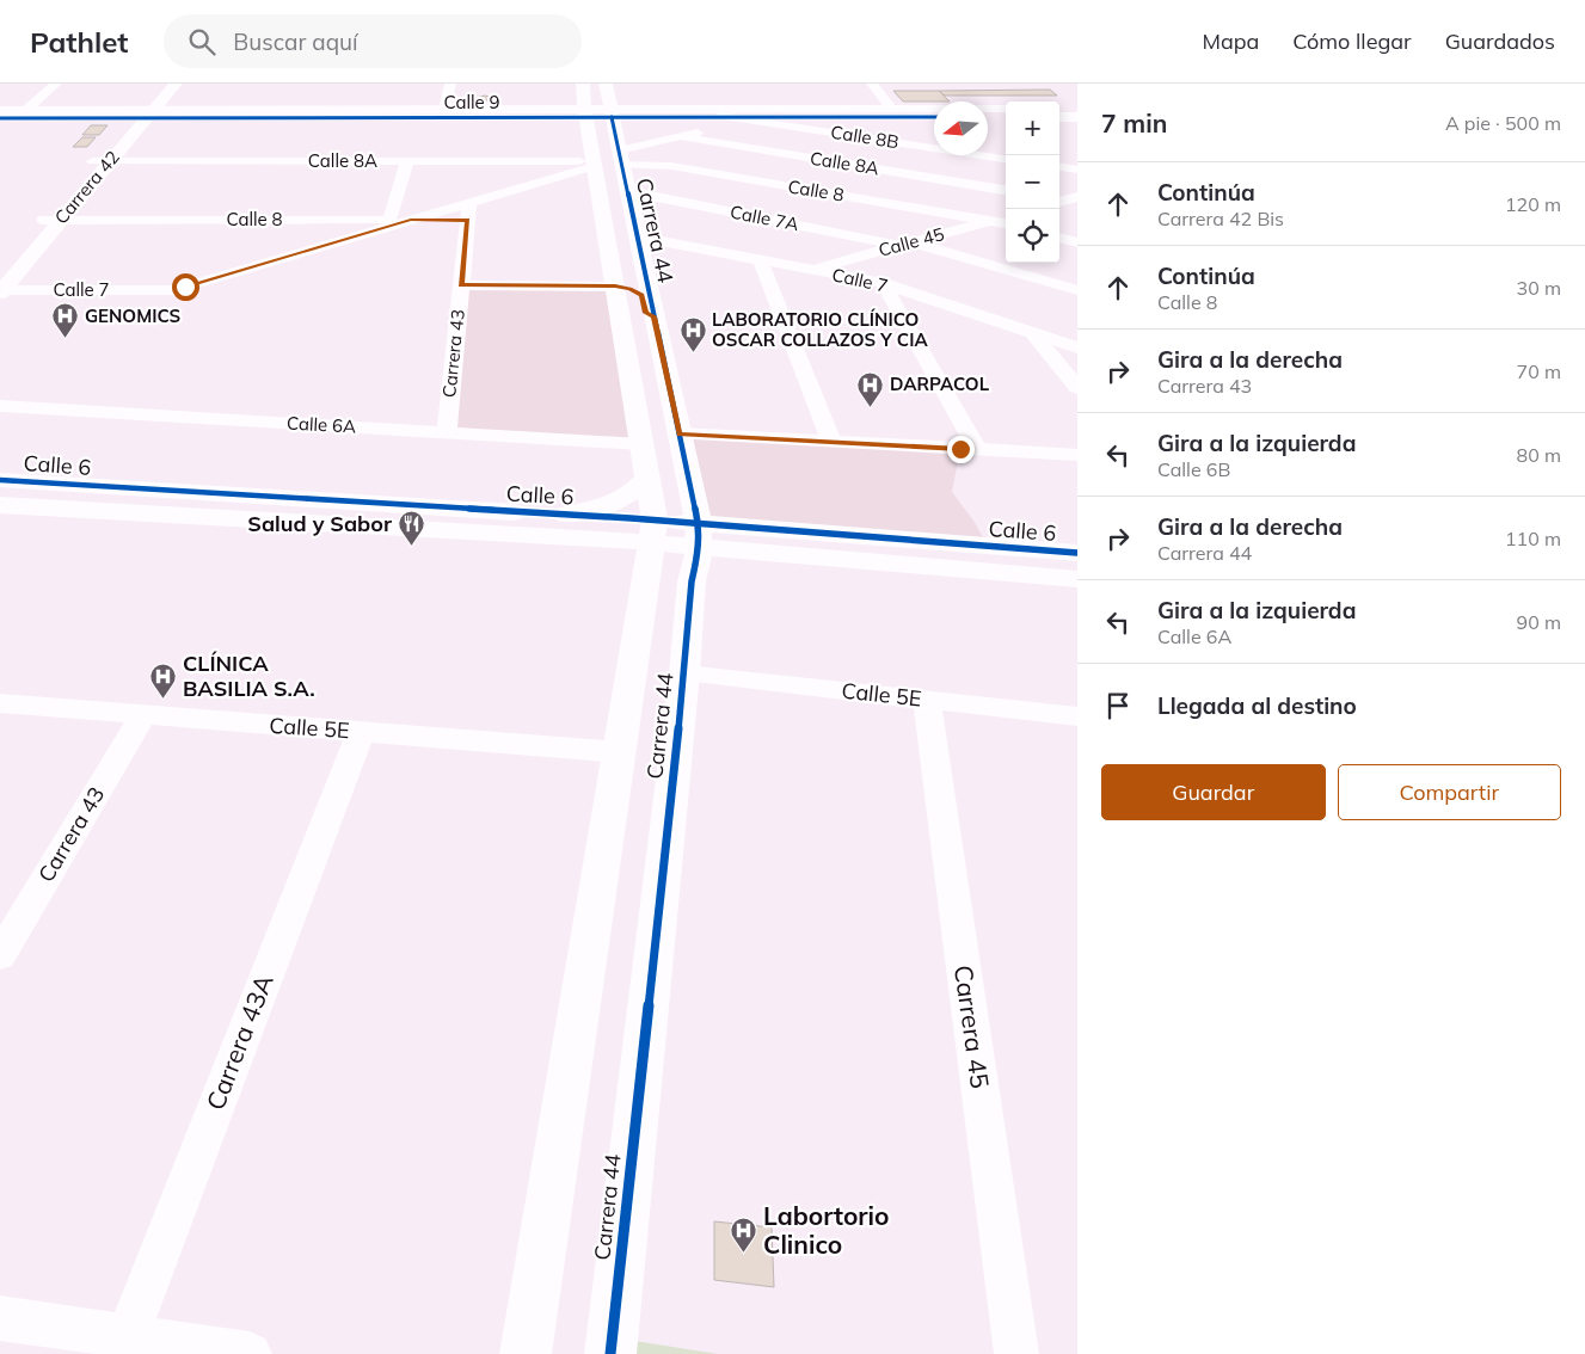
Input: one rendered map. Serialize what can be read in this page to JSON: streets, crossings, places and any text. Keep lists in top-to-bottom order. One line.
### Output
{"streets":{"main road":["Calle 9","Carrera 42","Carrera 44","Calle 6"],"street":["Calle 8B","Calle 8A","Calle 8","Calle 7A","Calle 45","Calle 7","Carrera 43","Calle 6A","Calle 5E","Carrera 45","Carrera 43A"]},"crossings":[["Calle 9","Calle 8B"],["Calle 9","Carrera 42"],["Calle 9","Carrera 44"],["Calle 8A","Carrera 42"],["Calle 8A","Carrera 44"],["Carrera 42","Calle 8"],["Carrera 42","Calle 7"],["Calle 8","Carrera 44"],["Calle 8","Calle 45"],["Calle 8","Calle 7"],["Calle 8","Carrera 43"],["Calle 7A","Carrera 44"],["Calle 7A","Calle 45"],["Carrera 44","Calle 7"],["Carrera 44","Calle 6A"],["Carrera 44","Calle 6"],["Carrera 44","Calle 5E"],["Calle 45","Calle 7"],["Calle 7","Carrera 43"],["Carrera 43","Calle 6A"],["Carrera 43","Calle 5E"],["Calle 5E","Carrera 45"],["Calle 5E","Carrera 43A"]],"places":{"hospital":["GENOMICS","LABORATORIO CLÍNICO OSCAR COLLAZOS Y CIA","DARPACOL","CLÍNICA BASILIA S.A.","Labortorio Clinico"],"restaurant":["Salud y Sabor"]},"north":"left","page":{"header":"Pathlet","search":"Buscar aquí","nav":["Mapa","Cómo llegar","Guardados"],"heading":["7 min","A pie · 500 m"],"map_buttons":["+","−"],"list":[["Continúa","Carrera 42 Bis","120 m"],["Continúa","Calle 8","30 m"],["Gira a la derecha","Carrera 43","70 m"],["Gira a la izquierda","Calle 6B","80 m"],["Gira a la derecha","Carrera 44","110 m"],["Gira a la izquierda","Calle 6A","90 m"],"Llegada al destino"],"buttons":["Guardar","Compartir"]}}
